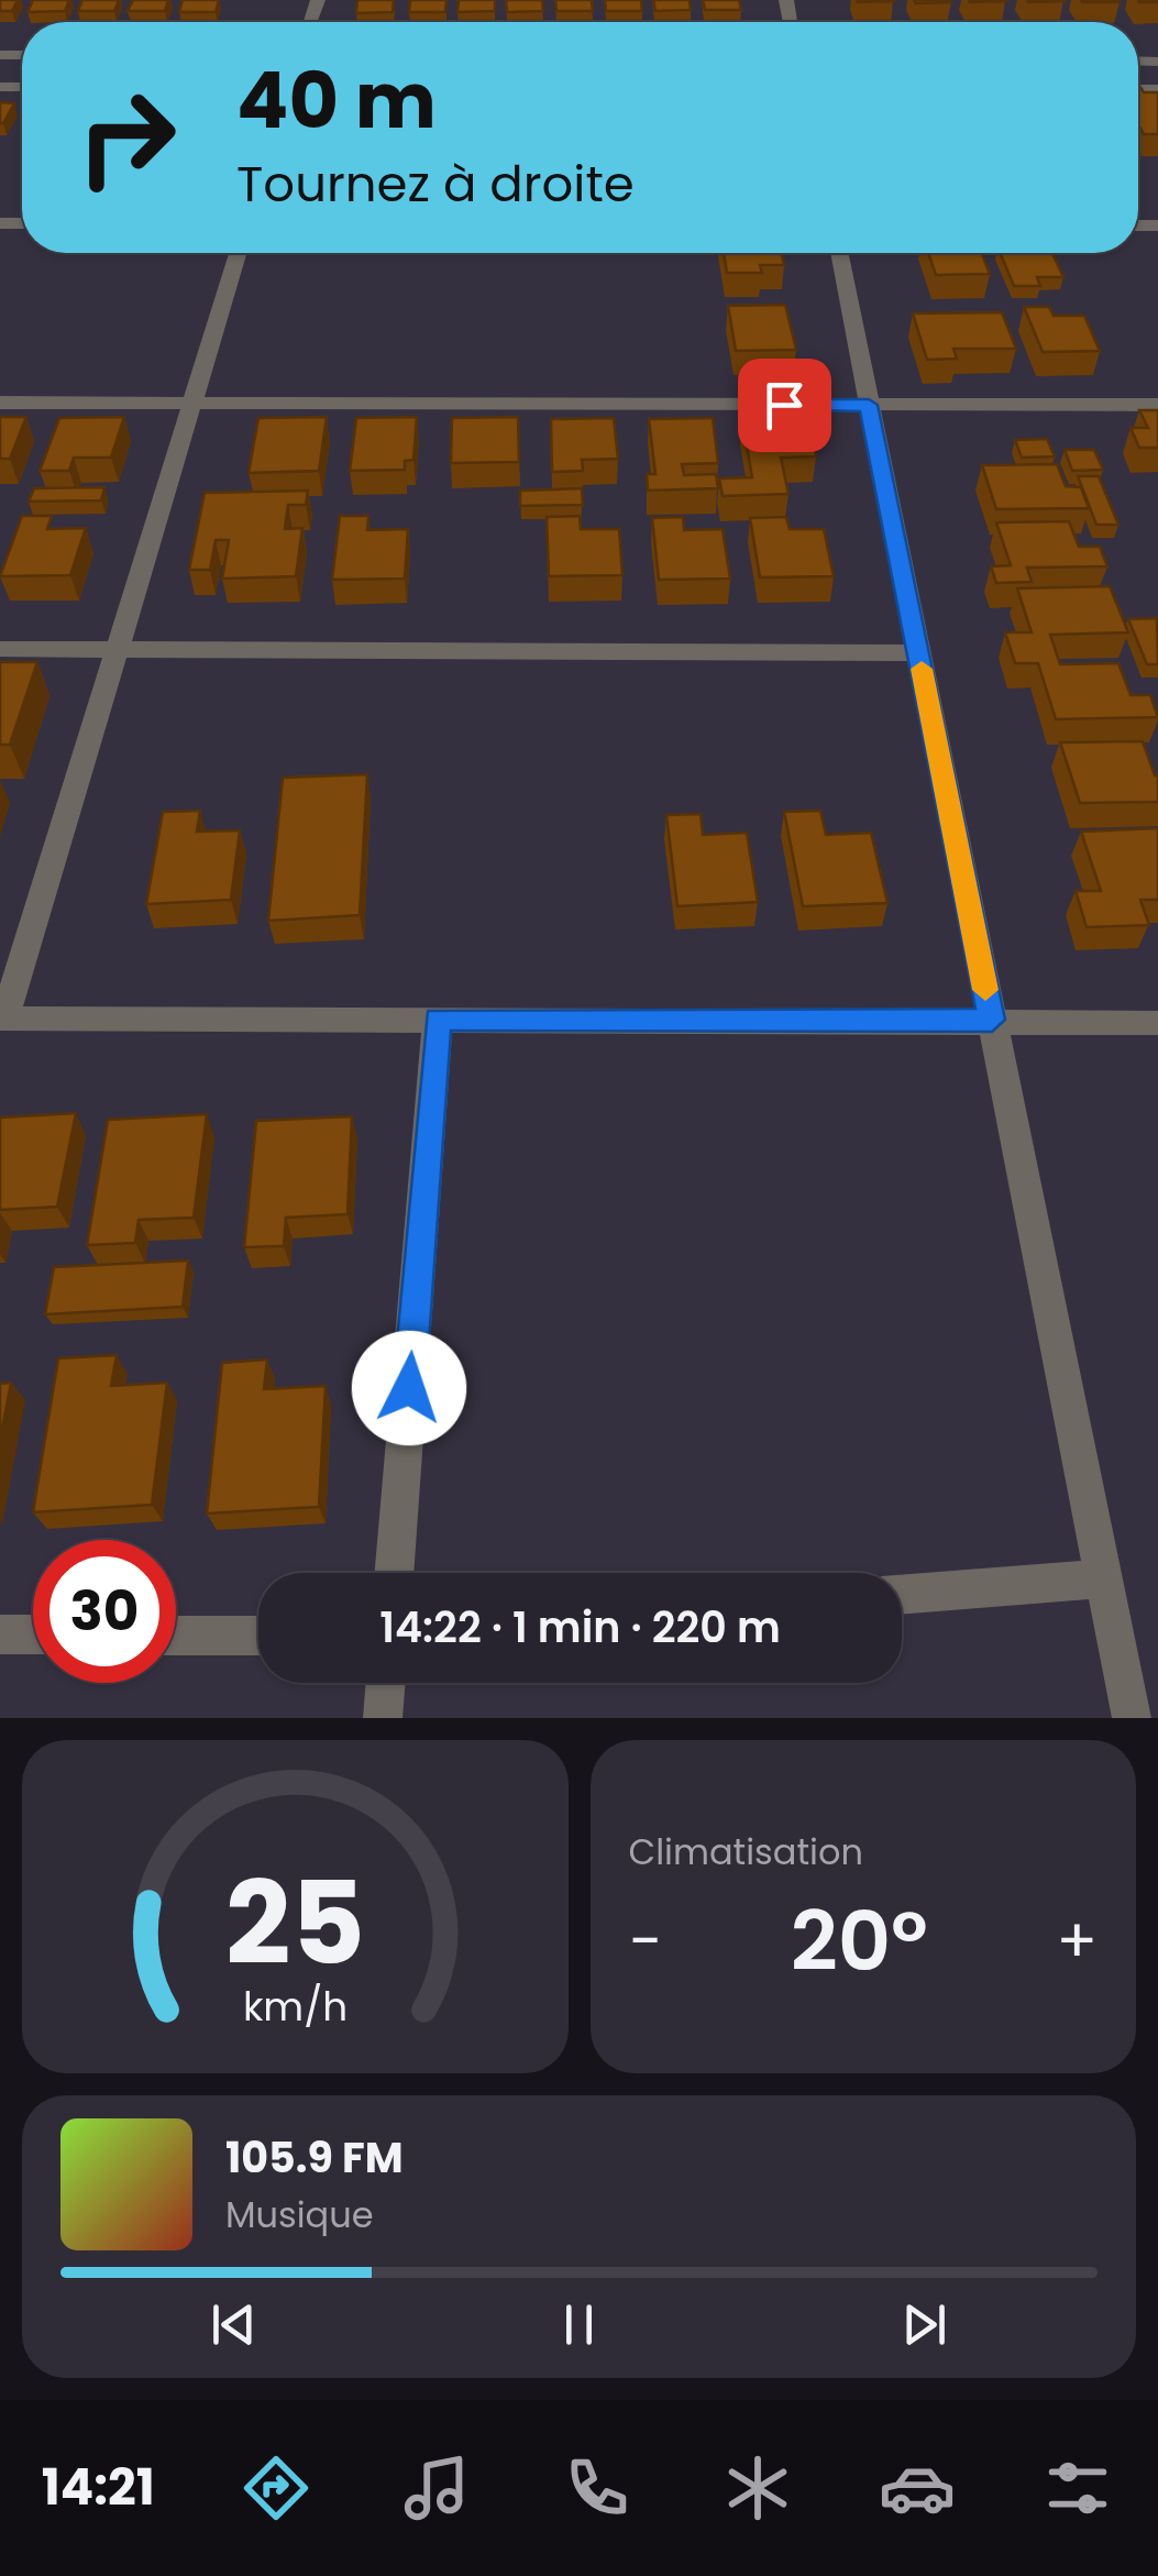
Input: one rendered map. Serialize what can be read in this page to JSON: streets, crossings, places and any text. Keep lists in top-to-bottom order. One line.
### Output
{"page":{"turn":["40 m","Tournez à droite"],"limit":"30","trip":"14:22 · 1 min · 220 m","tile":"Climatisation","heat":["−","20°","+"],"song":["105.9 FM","Musique"],"tabs":"14:21","gauge":["25","km/h"]}}
